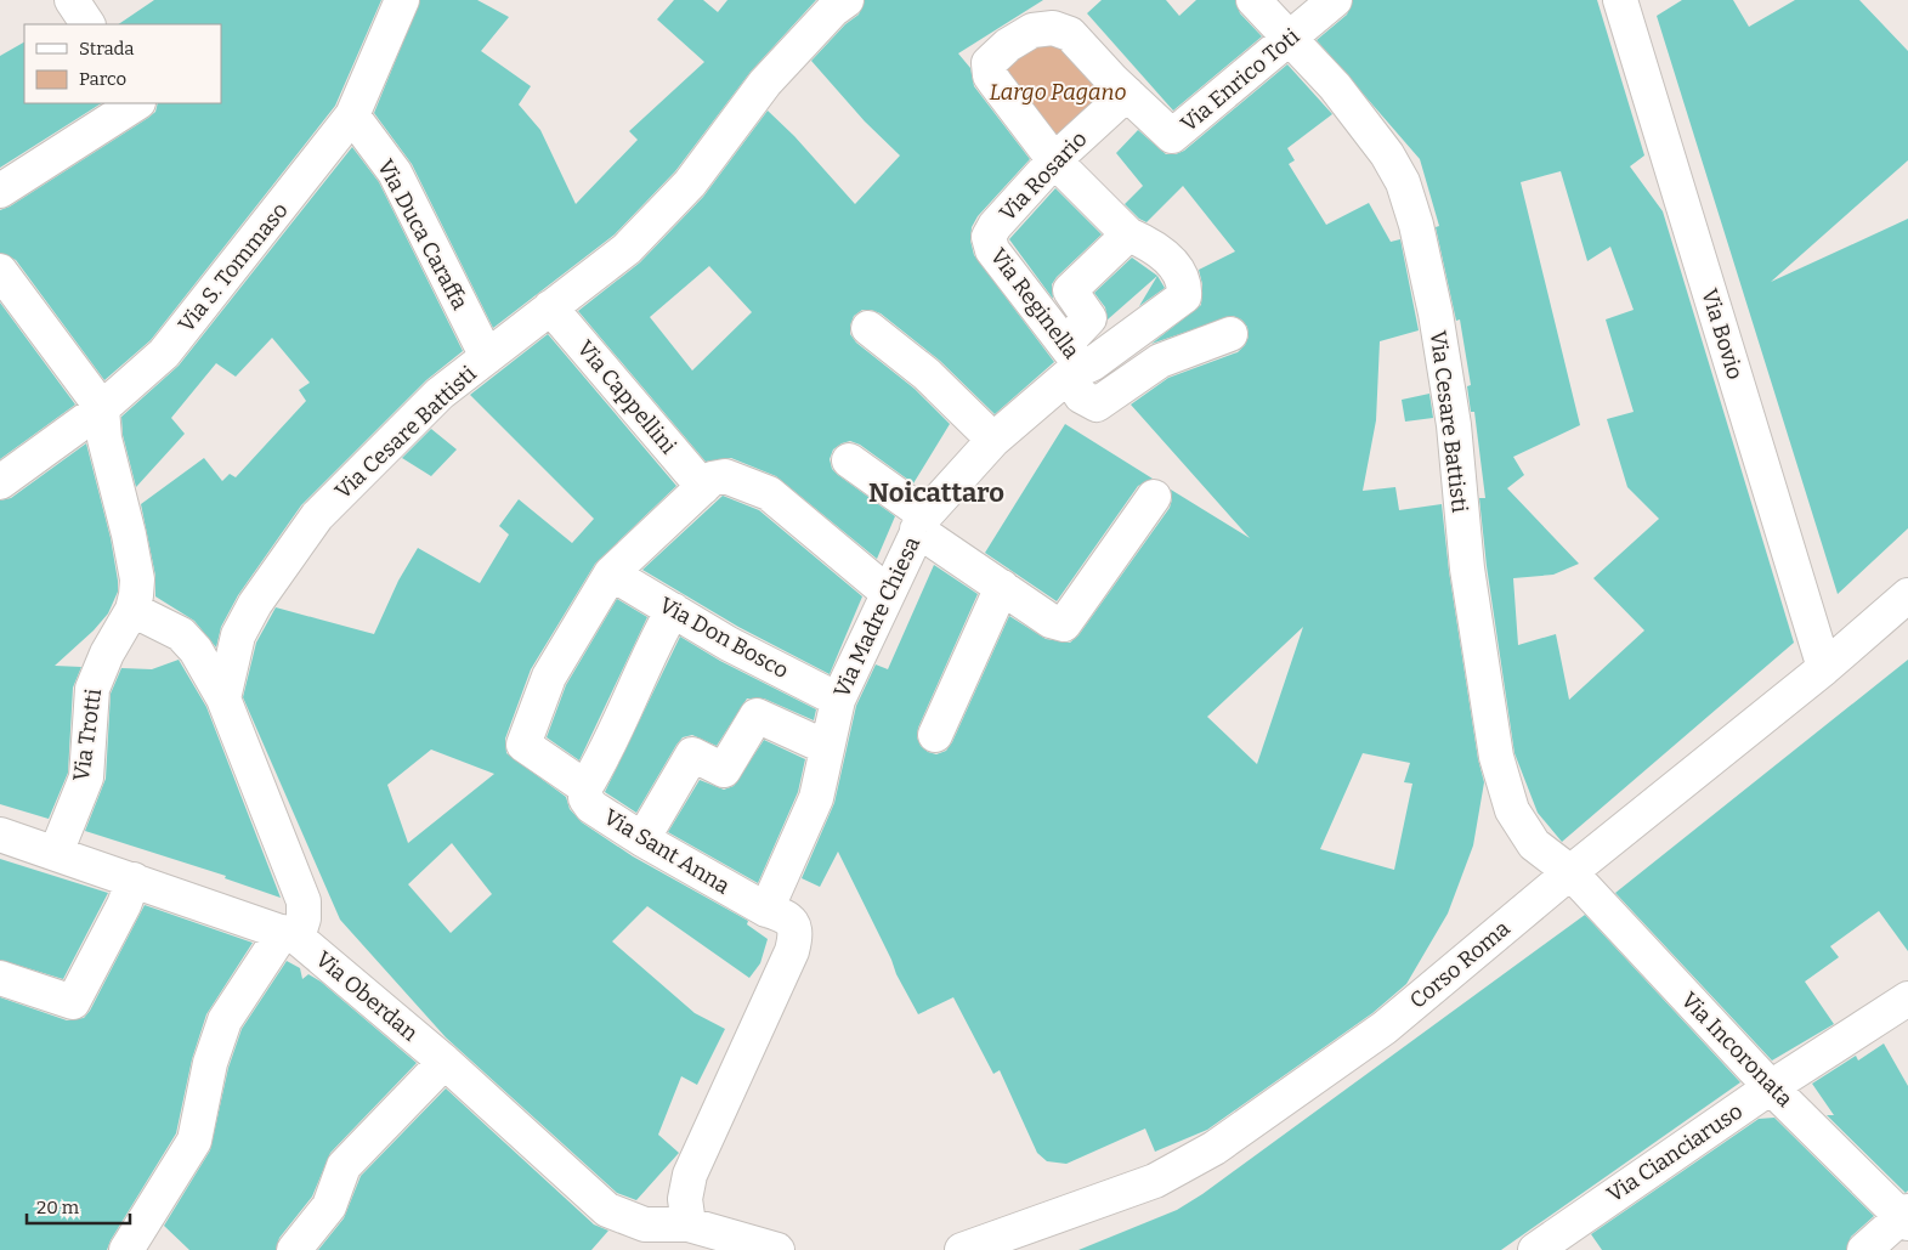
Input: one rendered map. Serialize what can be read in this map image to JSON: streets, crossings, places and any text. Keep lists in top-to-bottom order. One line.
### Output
{"streets":{"street":["Via Enrico Toti","Via Rosario","Via Duca Caraffa","Via S. Tommaso","Via Reginella","Via Bovio","Via Cappellini","Via Cesare Battisti","Via Madre Chiesa","Via Don Bosco","Via Trotti","Via Sant Anna","Corso Roma","Via Oberdan","Via Incoronata","Via Cianciaruso"]},"crossings":[["Via Enrico Toti","Via Rosario"],["Via Enrico Toti","Via Cesare Battisti"],["Via Rosario","Via Reginella"],["Via Duca Caraffa","Via S. Tommaso"],["Via Duca Caraffa","Via Cesare Battisti"],["Via S. Tommaso","Via Trotti"],["Via Reginella","Via Madre Chiesa"],["Via Bovio","Corso Roma"],["Via Cappellini","Via Cesare Battisti"],["Via Cappellini","Via Sant Anna"],["Via Cesare Battisti","Corso Roma"],["Via Cesare Battisti","Via Incoronata"],["Via Madre Chiesa","Via Don Bosco"],["Via Madre Chiesa","Via Sant Anna"],["Via Don Bosco","Via Sant Anna"],["Via Trotti","Via Oberdan"],["Via Sant Anna","Via Oberdan"],["Corso Roma","Via Incoronata"],["Via Incoronata","Via Cianciaruso"]],"districts":["Noicattaro"],"parks":["Largo Pagano"],"legend":["Strada","Parco"],"scale_bar":"20 m"}
